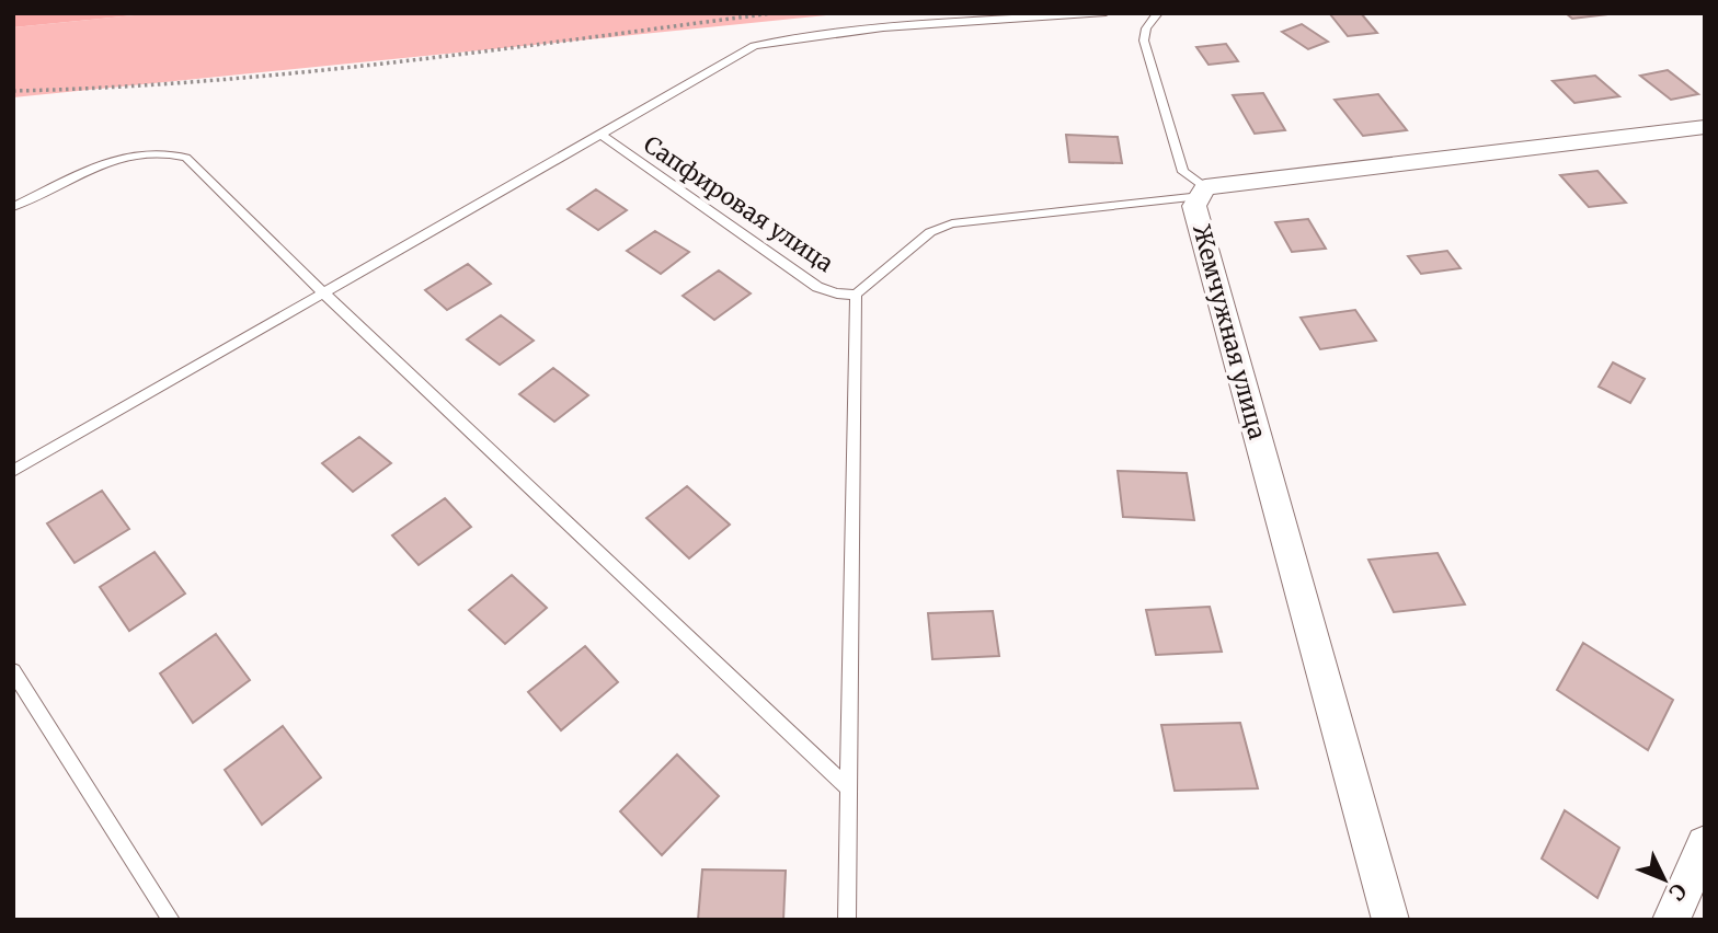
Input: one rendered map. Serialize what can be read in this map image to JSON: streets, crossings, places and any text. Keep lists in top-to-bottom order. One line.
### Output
{"streets":{"street":["Жемчужная улица"],"lane":["Сапфировая улица"]},"north":"bottom right"}
